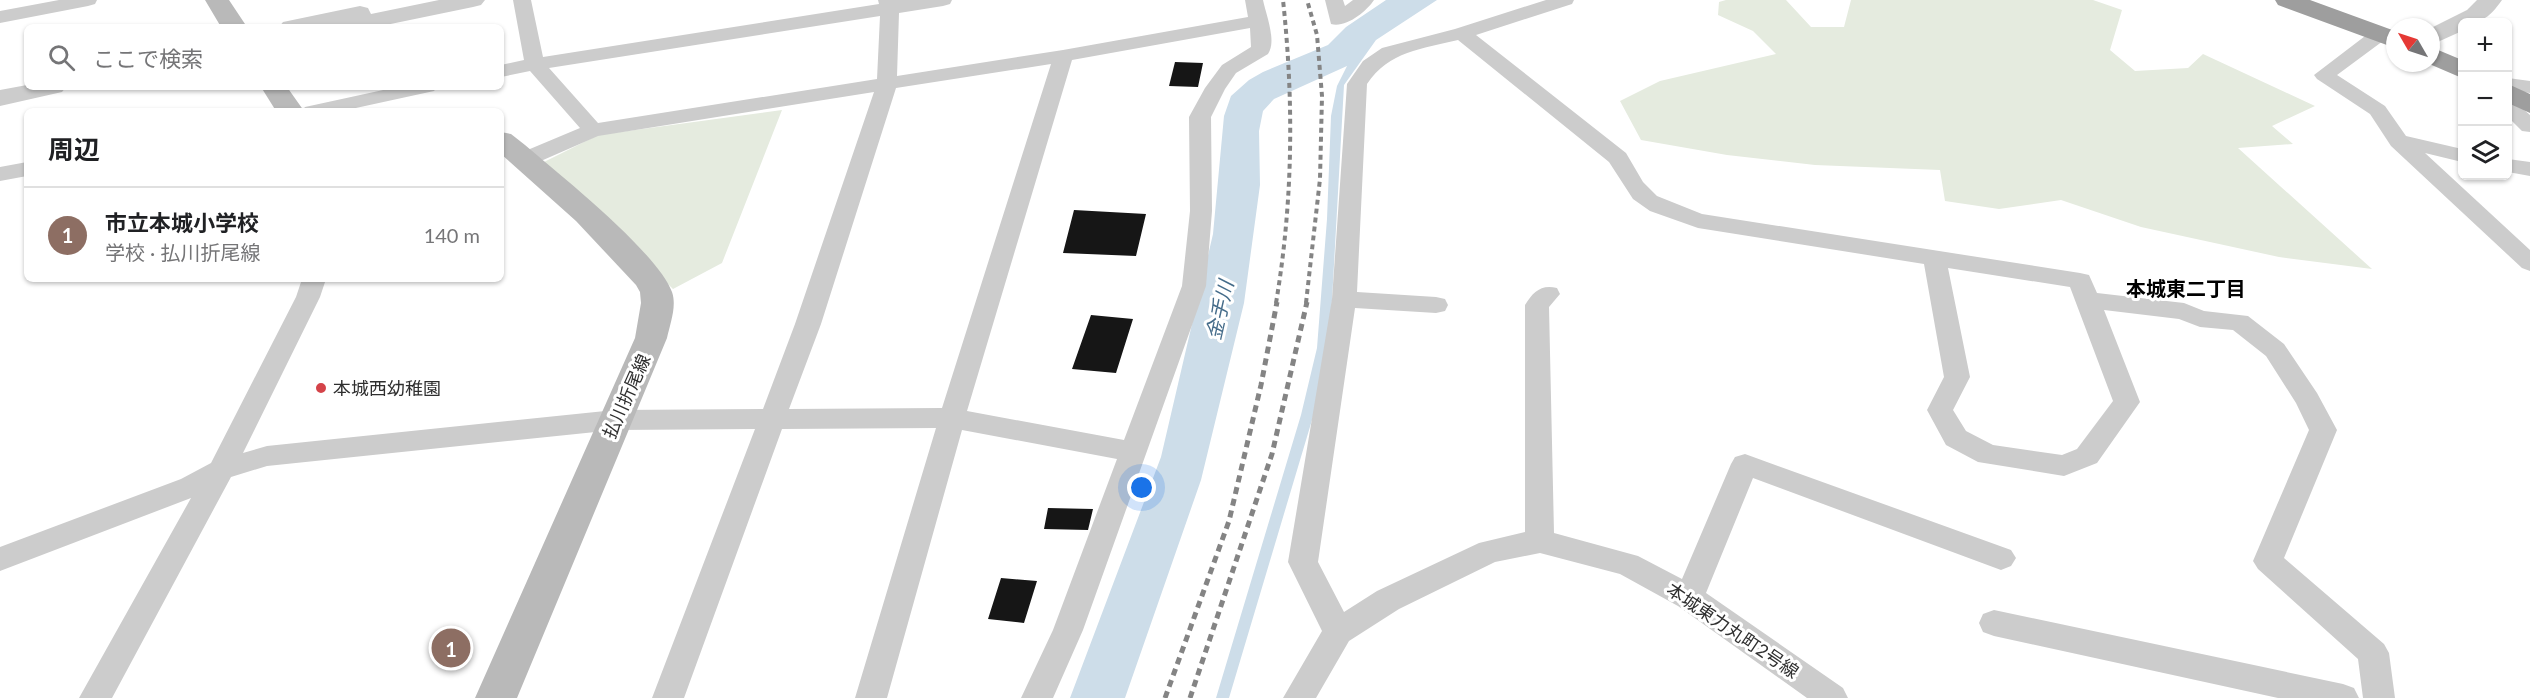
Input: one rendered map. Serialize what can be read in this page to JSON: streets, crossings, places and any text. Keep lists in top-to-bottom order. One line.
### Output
{"streets":{"main road":["払川折尾線"],"street":["本城東力丸町2号線"]},"districts":["本城東二丁目"],"water":["金手川"],"places":["本城西幼稚園"],"north":"top left","page":{"map_buttons":["+","−"],"search":"ここで検索","heading":"周辺","list":[{"mark":"1","name":"市立本城小学校","note":"学校 · 払川折尾線","value":"140 m"}],"pins":"1"}}
